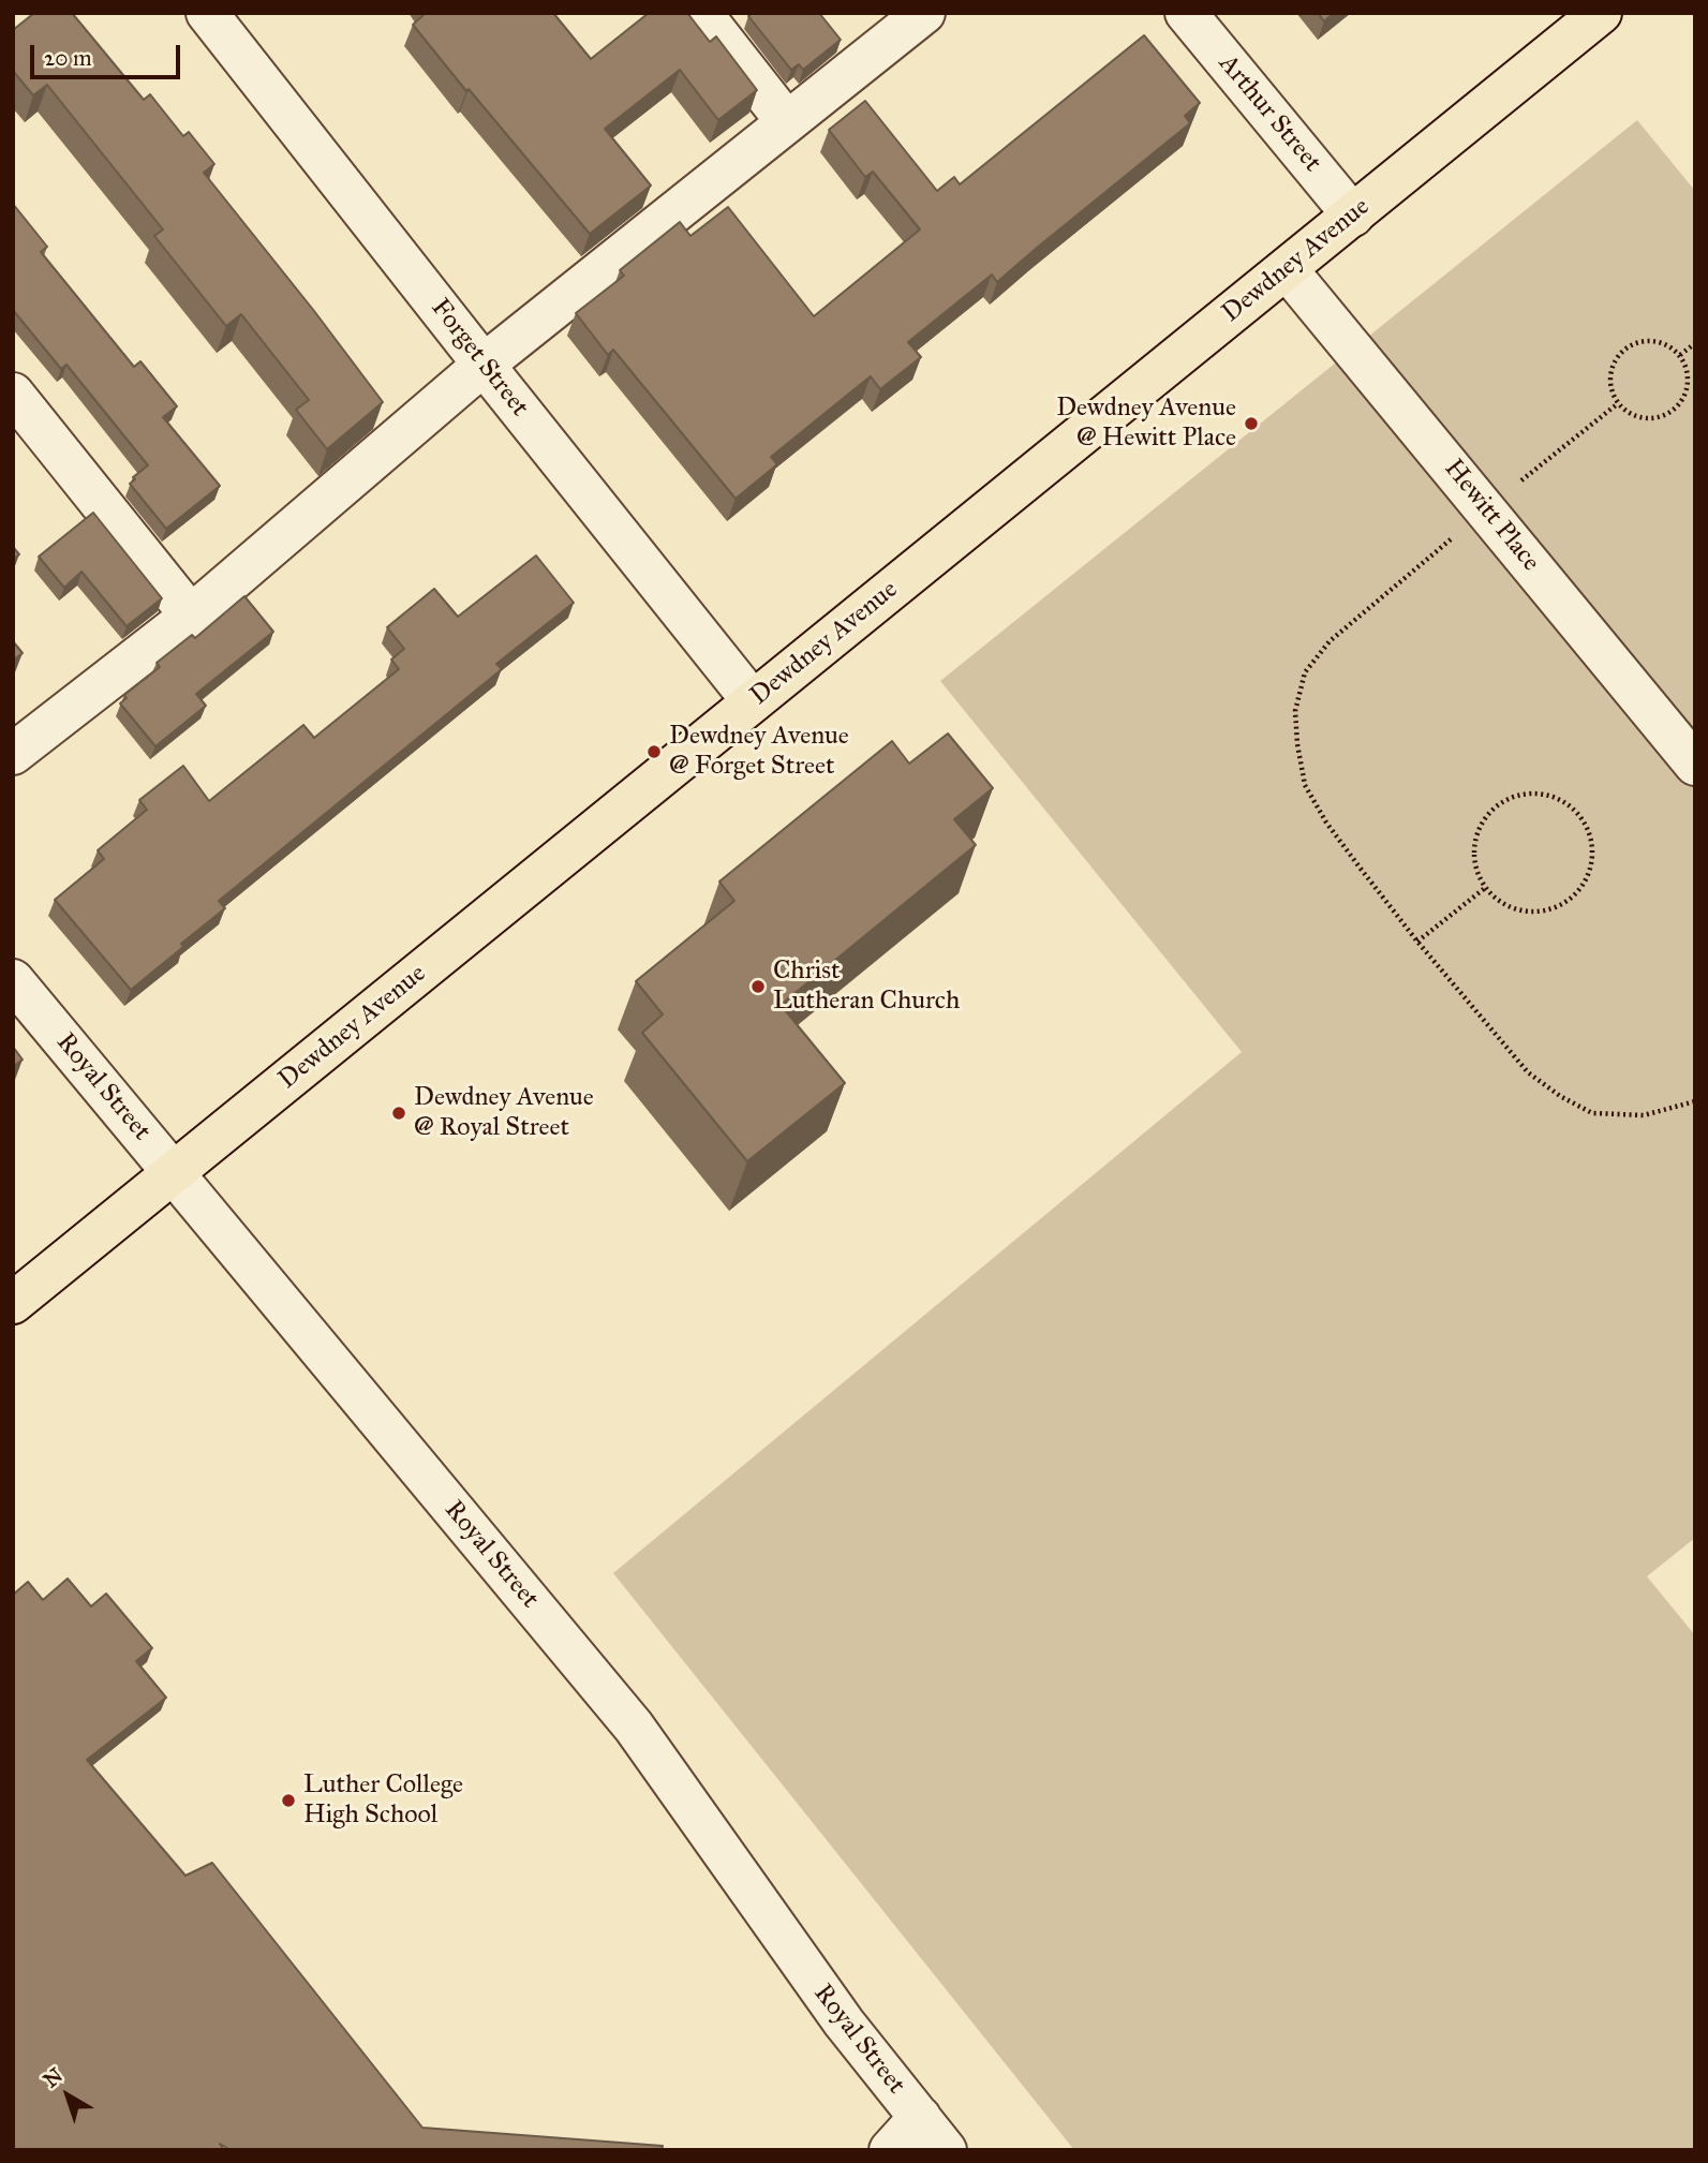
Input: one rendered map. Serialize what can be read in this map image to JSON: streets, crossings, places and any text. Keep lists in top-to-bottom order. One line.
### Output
{"streets":{"main road":["Dewdney Avenue"],"street":["Arthur Street","Forget Street","Hewitt Place","Royal Street"]},"crossings":[["Arthur Street","Dewdney Avenue"],["Dewdney Avenue","Forget Street"],["Dewdney Avenue","Hewitt Place"],["Dewdney Avenue","Royal Street"]],"places":["Dewdney Avenue @ Hewitt Place","Dewdney Avenue @ Forget Street","Christ Lutheran Church","Dewdney Avenue @ Royal Street","Luther College High School"],"scale_bar":"20 m","north":"top left"}
